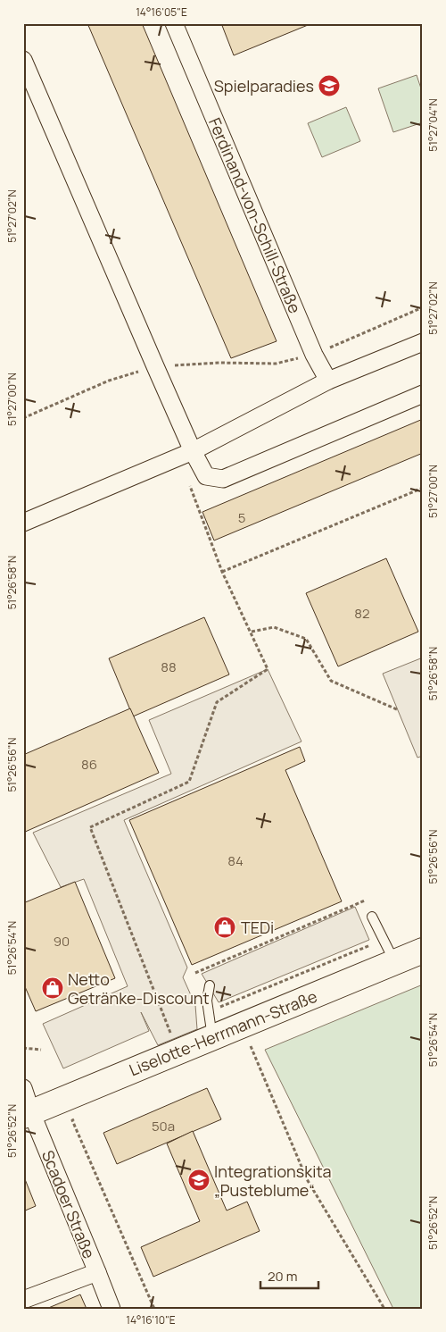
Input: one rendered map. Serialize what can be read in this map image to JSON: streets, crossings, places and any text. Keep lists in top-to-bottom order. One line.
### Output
{"streets":{"street":["Ferdinand-von-Schill-Straße","Liselotte-Herrmann-Straße","Scadoer Straße"]},"crossings":[["Liselotte-Herrmann-Straße","Scadoer Straße"]],"places":{"school or university":["Spielparadies","Integrationskita „Pusteblume“"],"shop":["TEDi","Netto Getränke-Discount"]},"house_numbers":["5","82","88","86","84","90","50a"],"scale_bar":"20 m","coordinates":["14°16'05\"E","51°27'04\"N","51°27'02\"N","51°27'00\"N","51°26'58\"N","51°26'56\"N","51°26'54\"N","51°26'52\"N","14°16'10\"E"]}
